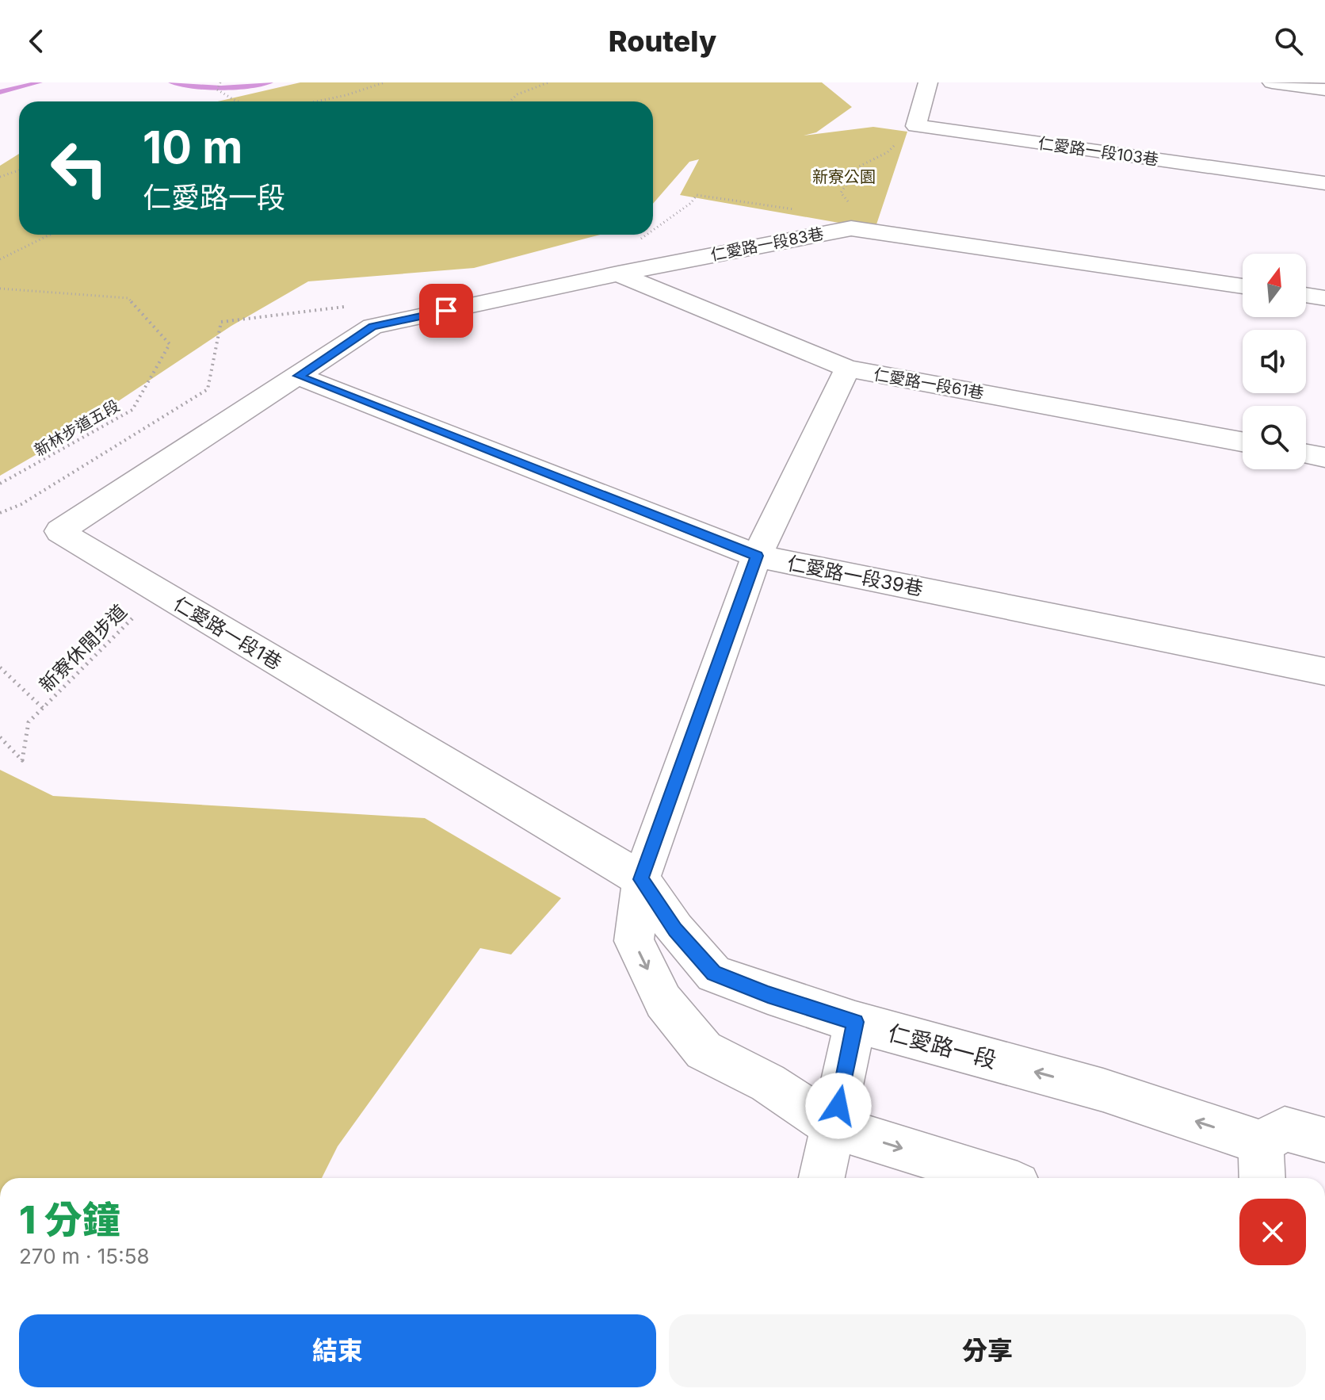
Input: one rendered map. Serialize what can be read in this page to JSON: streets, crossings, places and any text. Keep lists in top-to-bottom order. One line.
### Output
{"streets":{"street":["仁愛路一段103巷","仁愛路一段83巷","仁愛路一段61巷","仁愛路一段39巷","仁愛路一段1巷","仁愛路一段"],"path":["新林步道五段","新寮休閒步道"]},"crossings":[["仁愛路一段83巷","仁愛路一段61巷"],["仁愛路一段83巷","仁愛路一段39巷"],["仁愛路一段83巷","仁愛路一段1巷"],["仁愛路一段39巷","仁愛路一段1巷"],["仁愛路一段1巷","新寮休閒步道"],["仁愛路一段1巷","仁愛路一段"]],"parks":["新寮公園"],"north":"top","page":{"header":"Routely","turn":["10 m","仁愛路一段"],"heading":["1 分鐘","270 m · 15:58"],"buttons":["結束","分享"]}}
